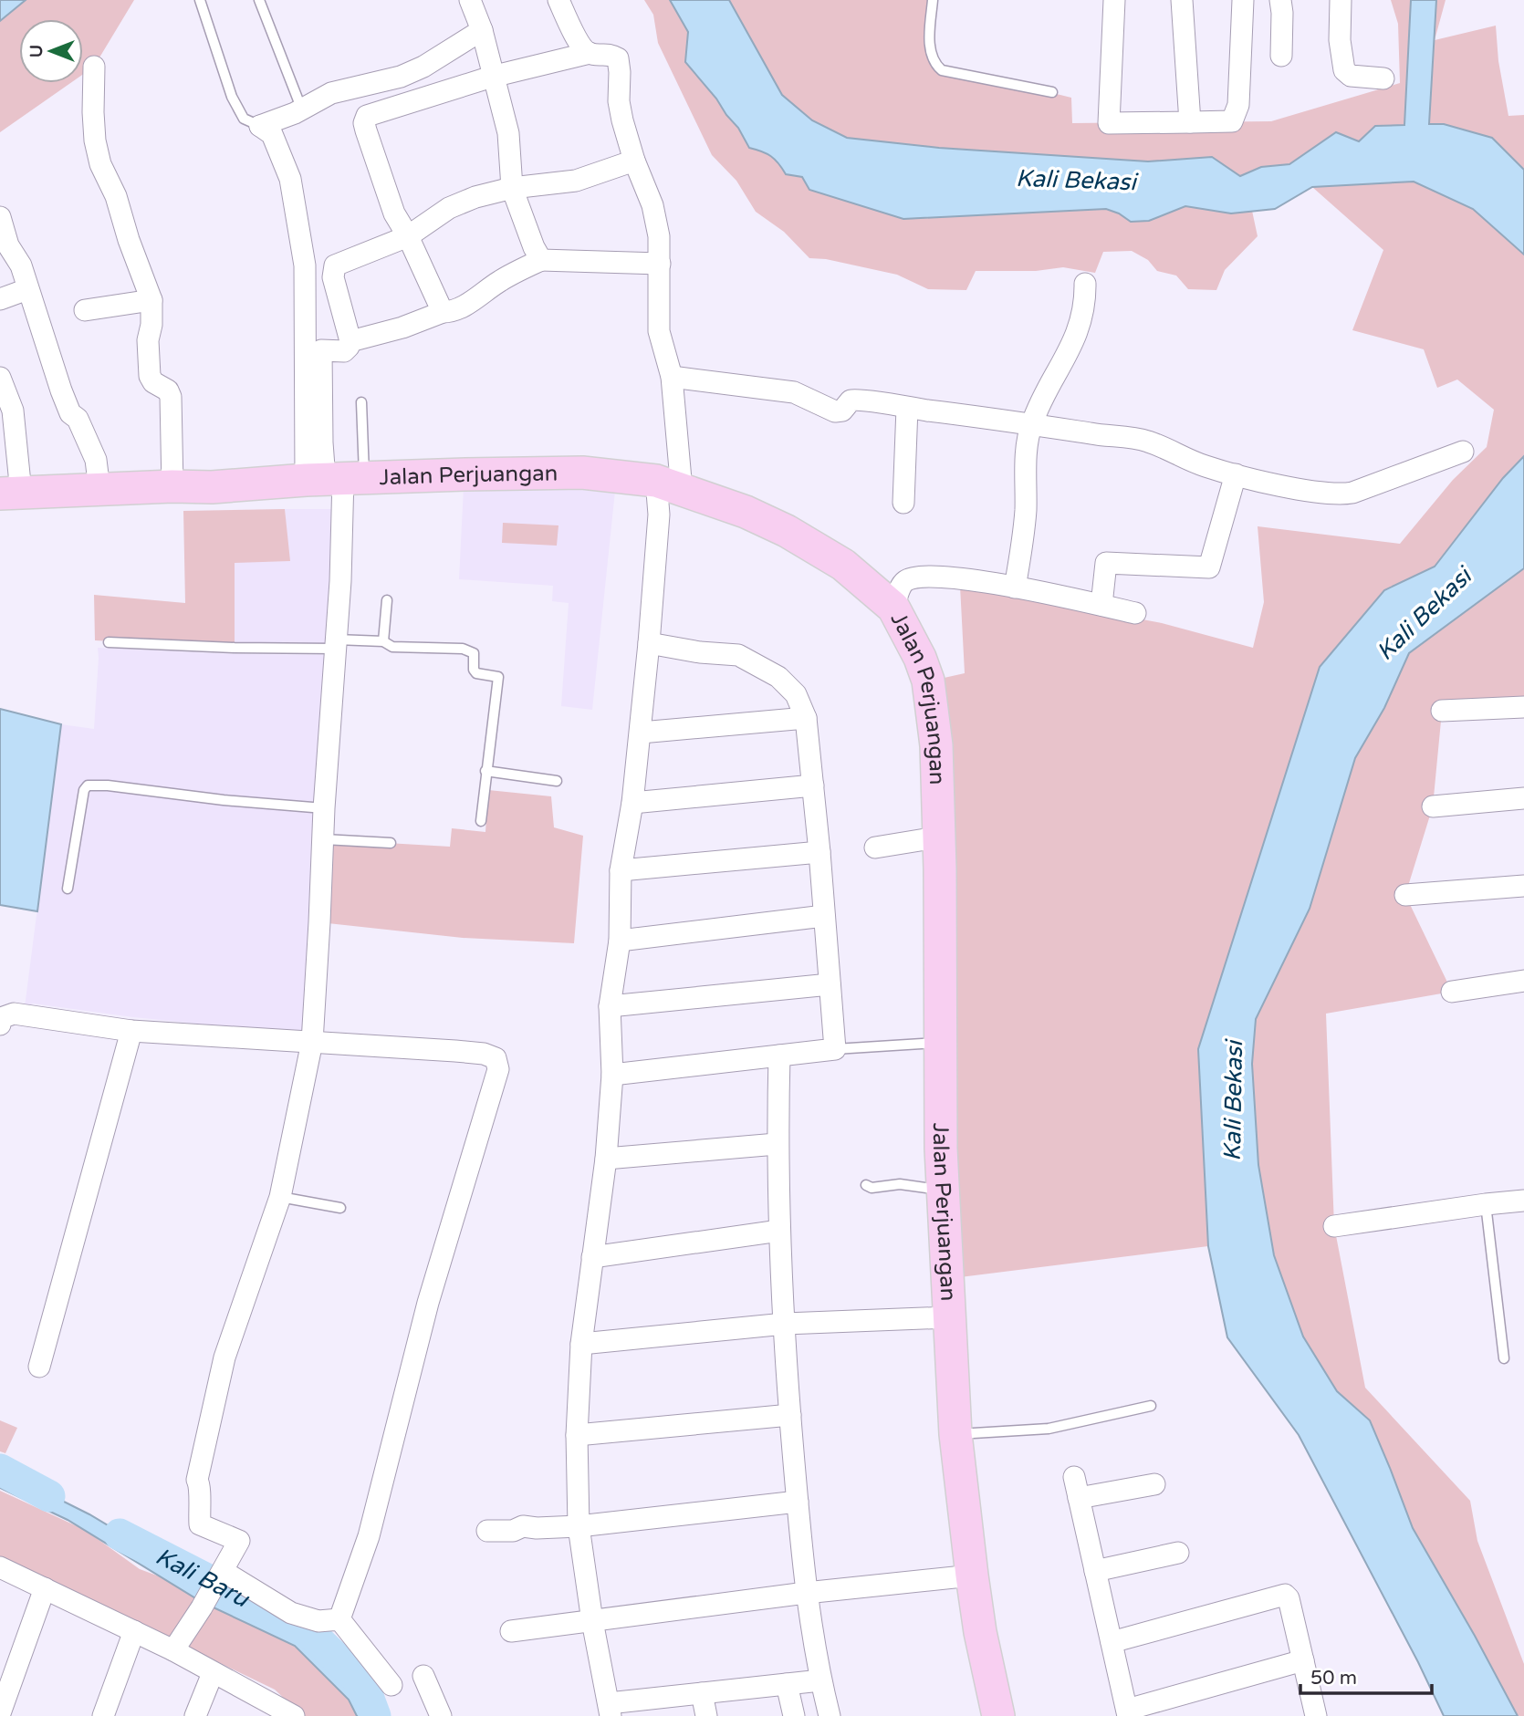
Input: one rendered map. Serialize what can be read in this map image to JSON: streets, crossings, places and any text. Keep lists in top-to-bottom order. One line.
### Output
{"streets":{"main road":["Jalan Perjuangan"]},"water":["Kali Bekasi","Kali Baru"],"scale_bar":"50 m","north":"left"}
